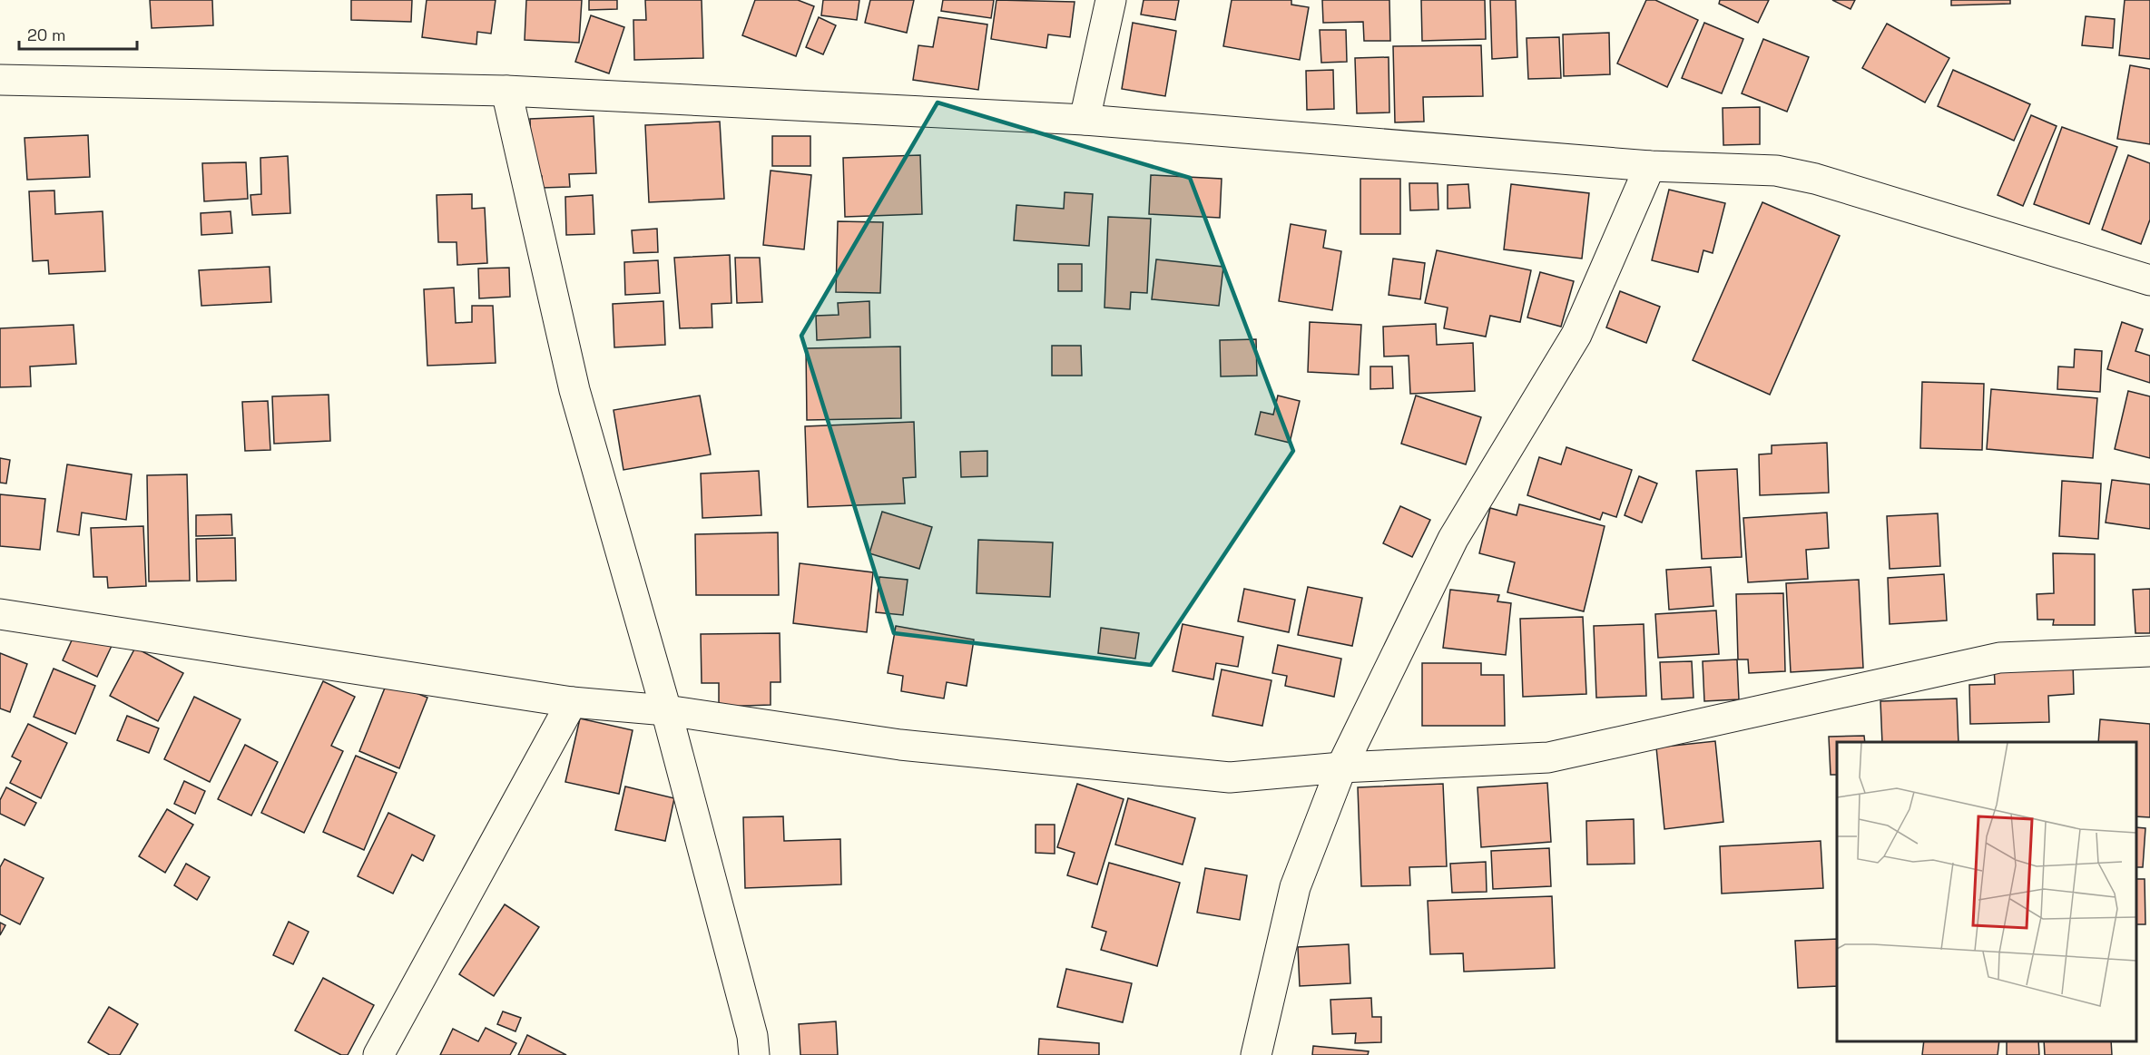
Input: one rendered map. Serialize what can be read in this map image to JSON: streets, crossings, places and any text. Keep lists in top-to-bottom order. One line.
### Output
{"scale_bar":"20 m"}
